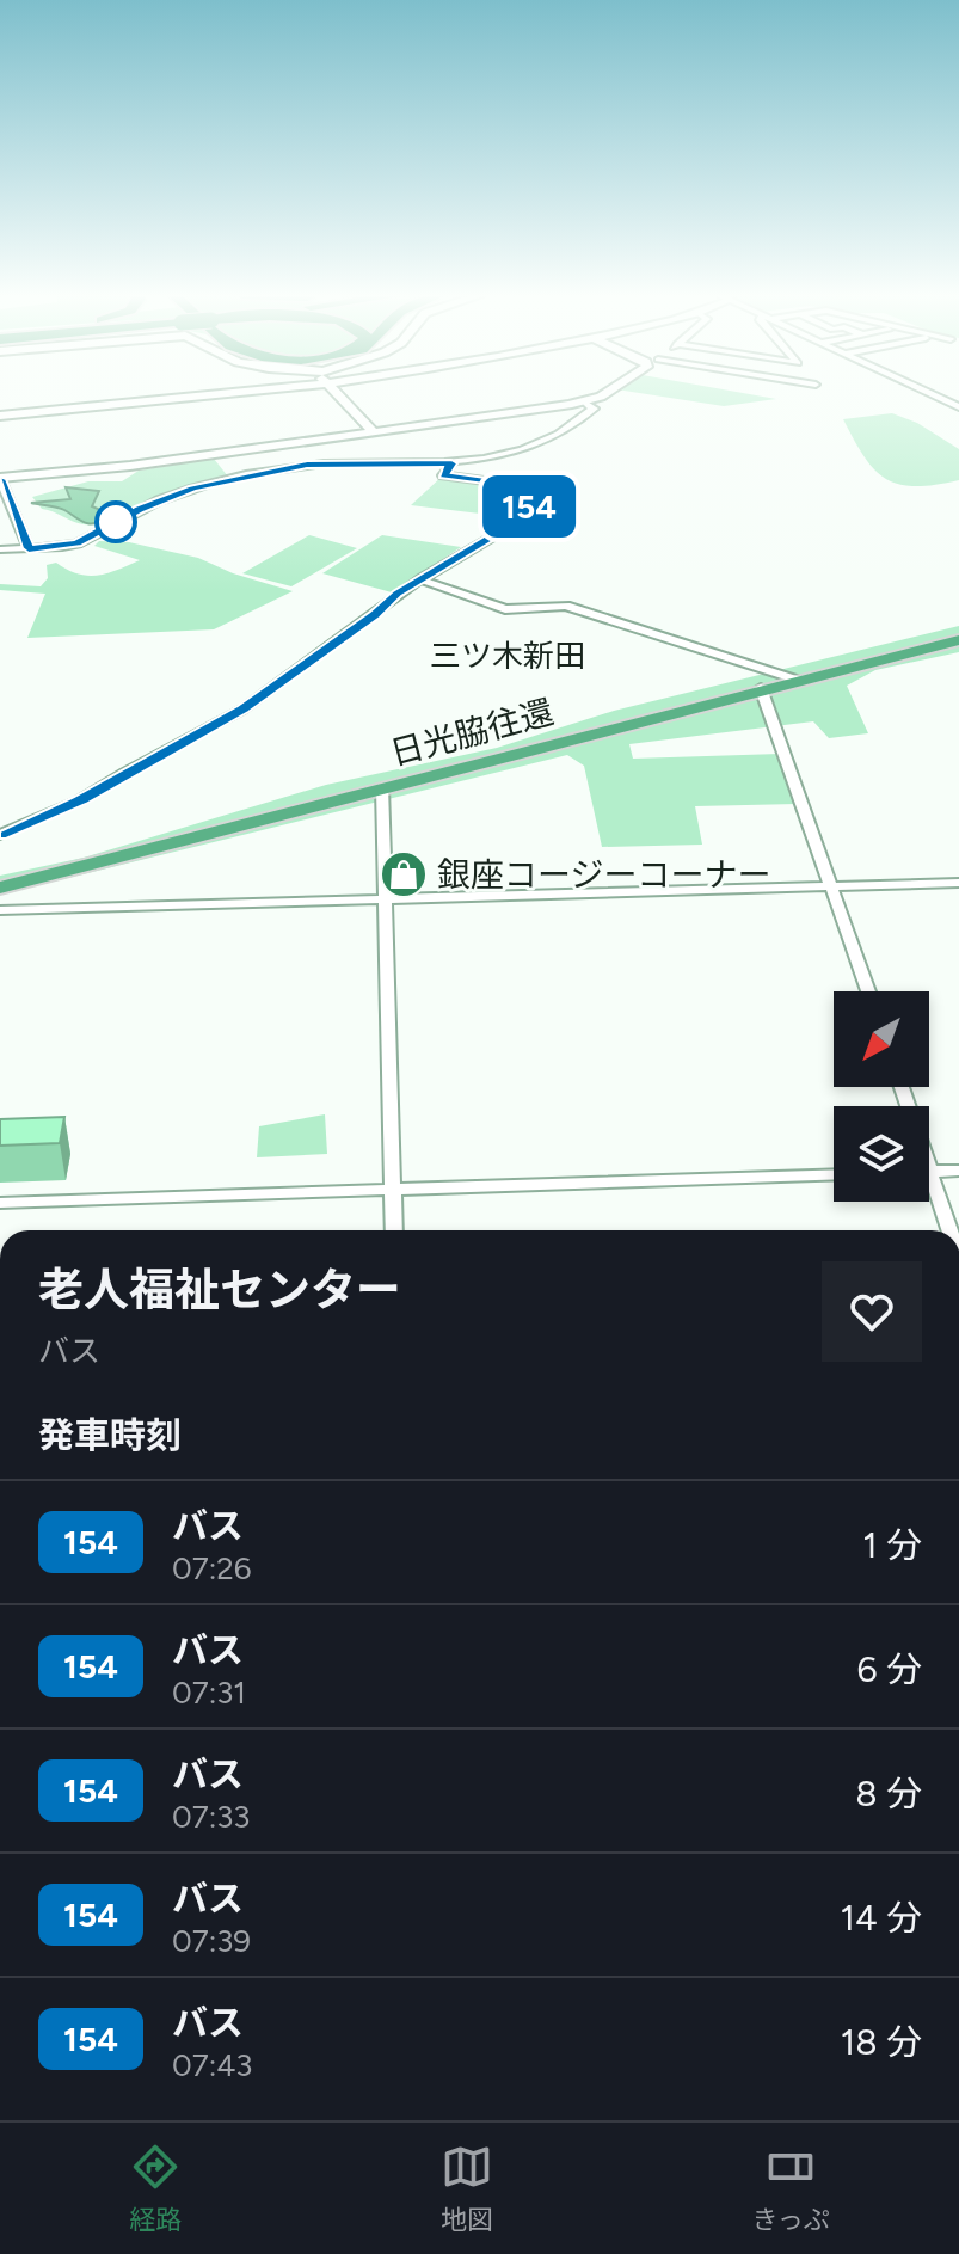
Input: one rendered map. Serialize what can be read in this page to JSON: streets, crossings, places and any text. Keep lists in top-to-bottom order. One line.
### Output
{"streets":{"highway":["日光脇往還"]},"districts":["三ツ木新田"],"places":{"shop":["銀座コージーコーナー"]},"lines":["bus line 154"],"north":"bottom left","page":{"on_map":"154","heading":[["老人福祉センター","バス"],"発車時刻"],"list":[{"mark":"154","name":"バス","note":"07:26","value":"1 分"},{"mark":"154","name":"バス","note":"07:31","value":"6 分"},{"mark":"154","name":"バス","note":"07:33","value":"8 分"},{"mark":"154","name":"バス","note":"07:39","value":"14 分"},{"mark":"154","name":"バス","note":"07:43","value":"18 分"}],"tabs":["経路","地図","きっぷ"]}}
